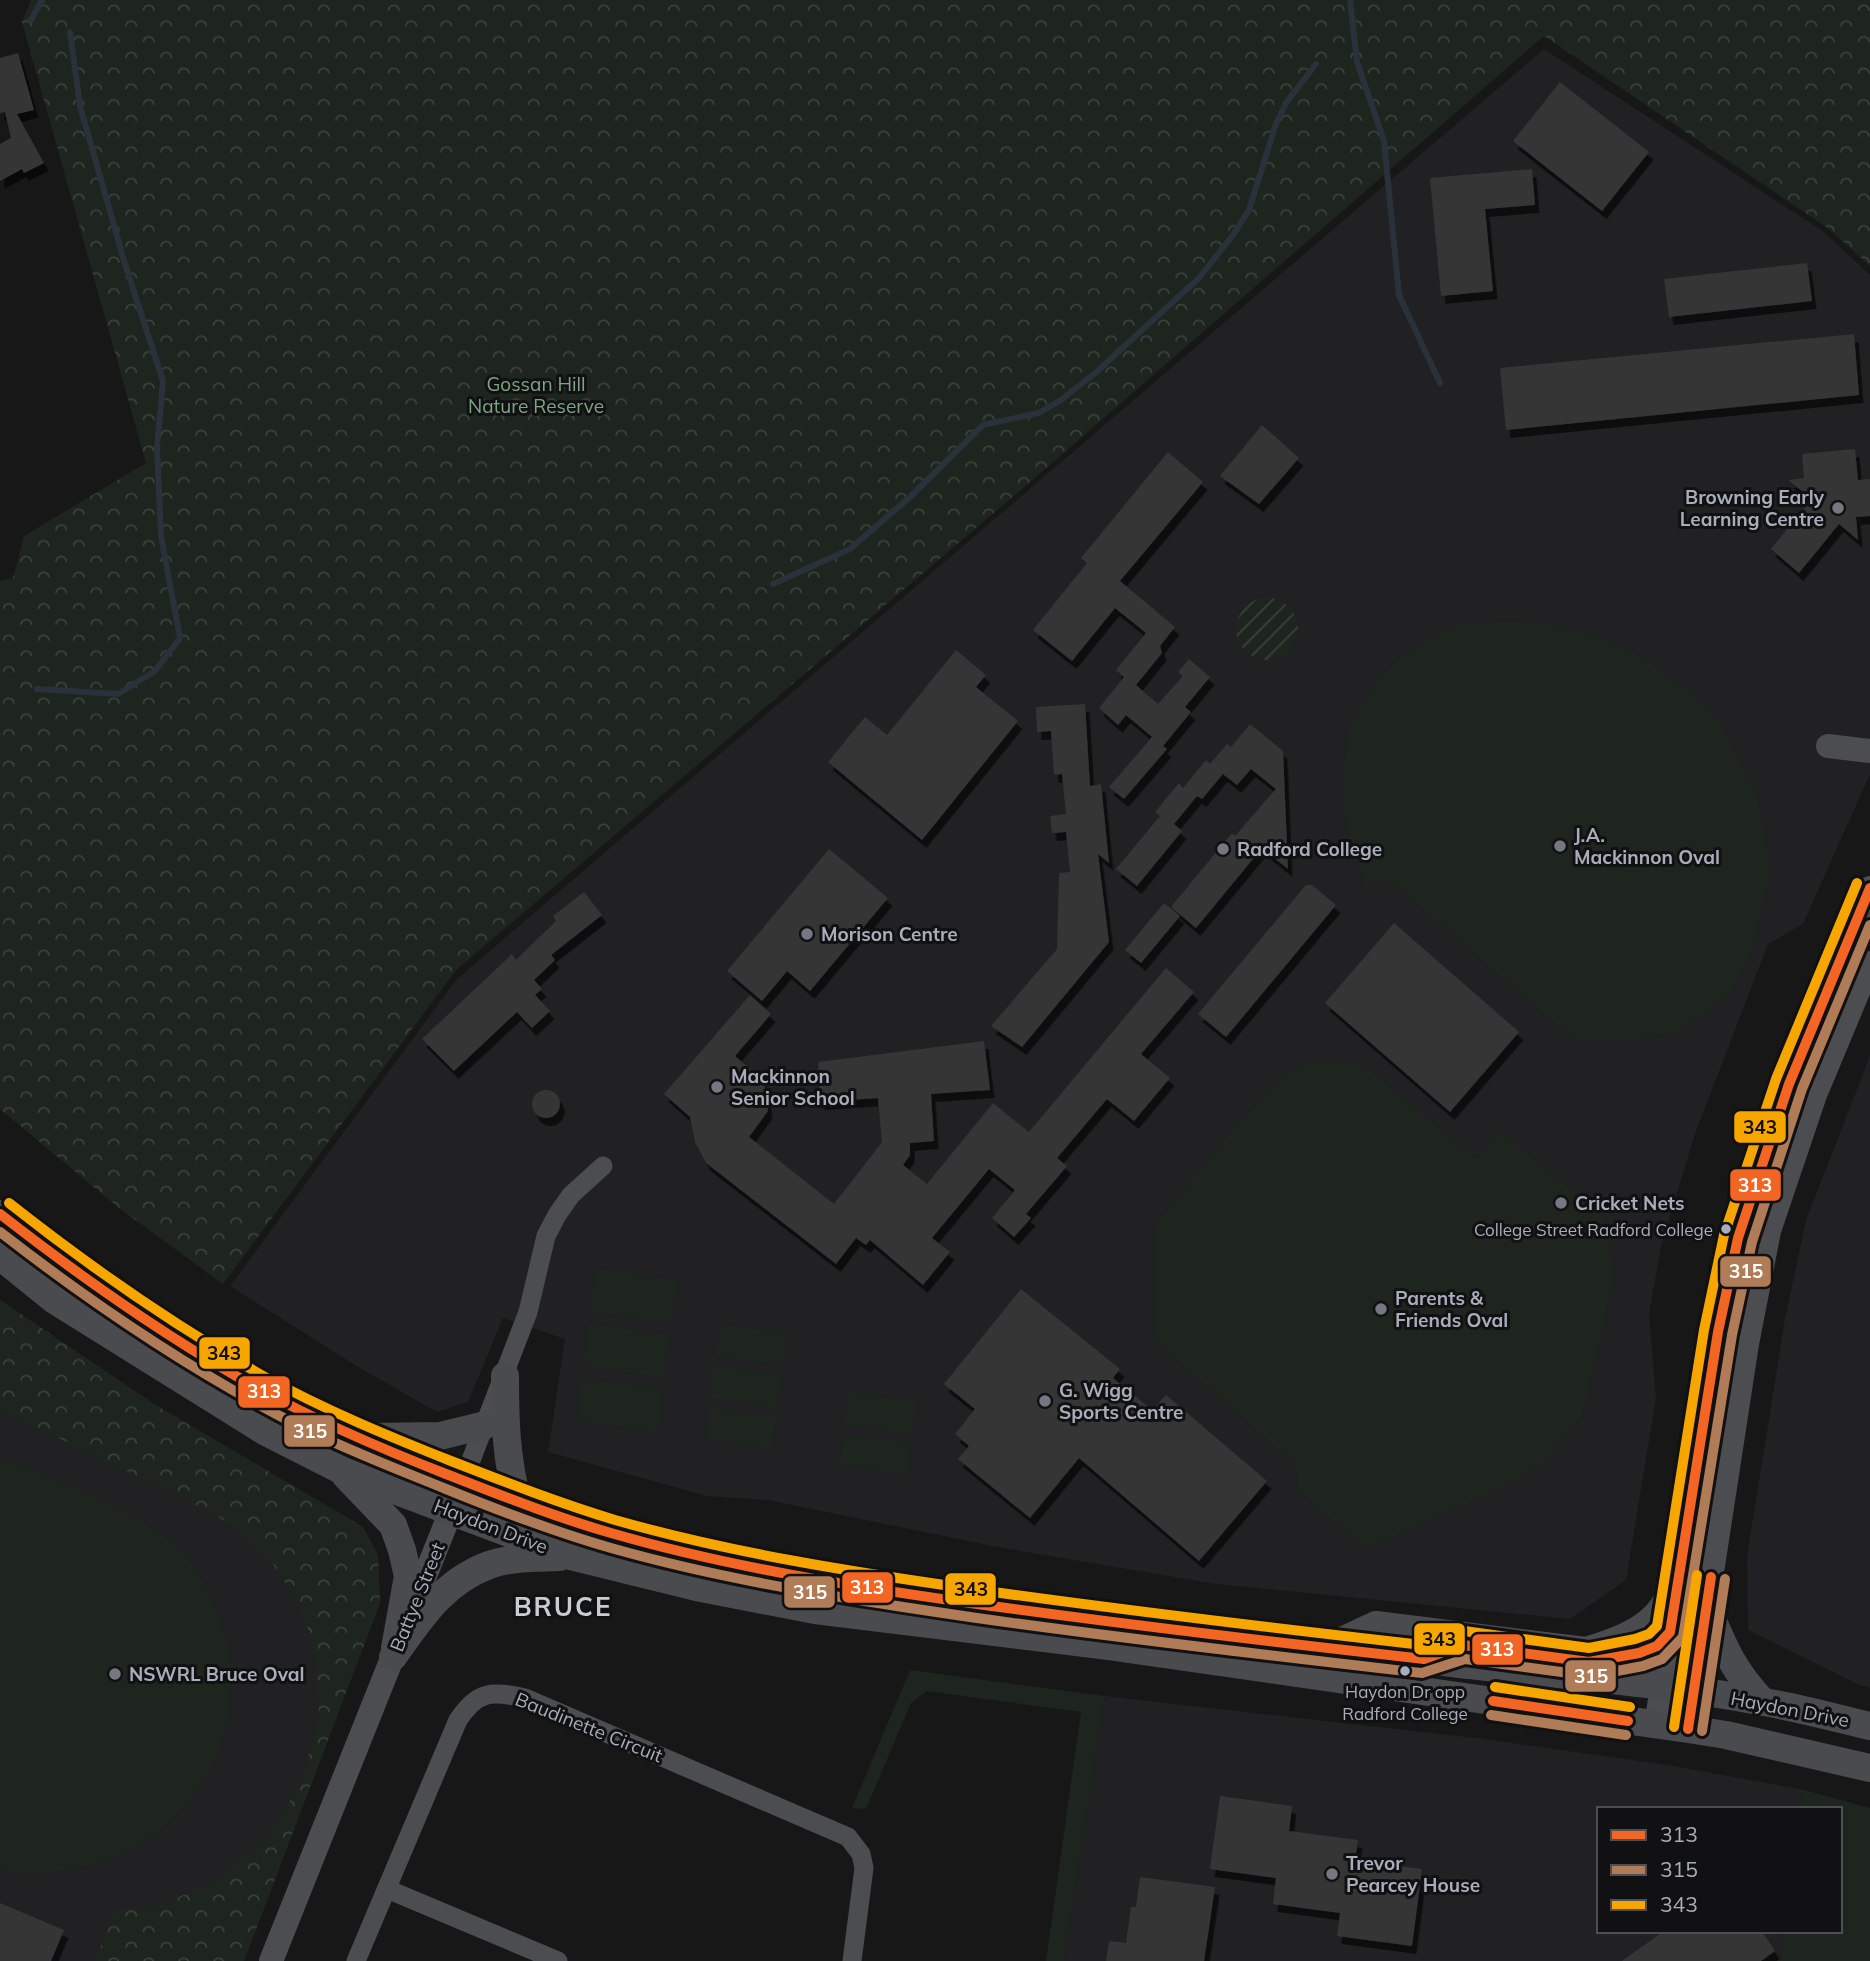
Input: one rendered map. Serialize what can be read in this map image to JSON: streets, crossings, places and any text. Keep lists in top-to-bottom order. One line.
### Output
{"streets":{"main road":["Haydon Drive"],"street":["Battye Street","Baudinette Circuit"]},"crossings":[["Haydon Drive","Battye Street"]],"districts":["BRUCE"],"parks":["Gossan Hill Nature Reserve"],"places":["Browning Early Learning Centre","J.A. Mackinnon Oval","Radford College","Morison Centre","Mackinnon Senior School","Cricket Nets","College Street Radford College","Parents & Friends Oval","G. Wigg Sports Centre","Haydon Dr opp Radford College","NSWRL Bruce Oval","Trevor Pearcey House"],"lines":["transit line 343","transit line 313","transit line 315"],"legend":["313","315","343"]}
